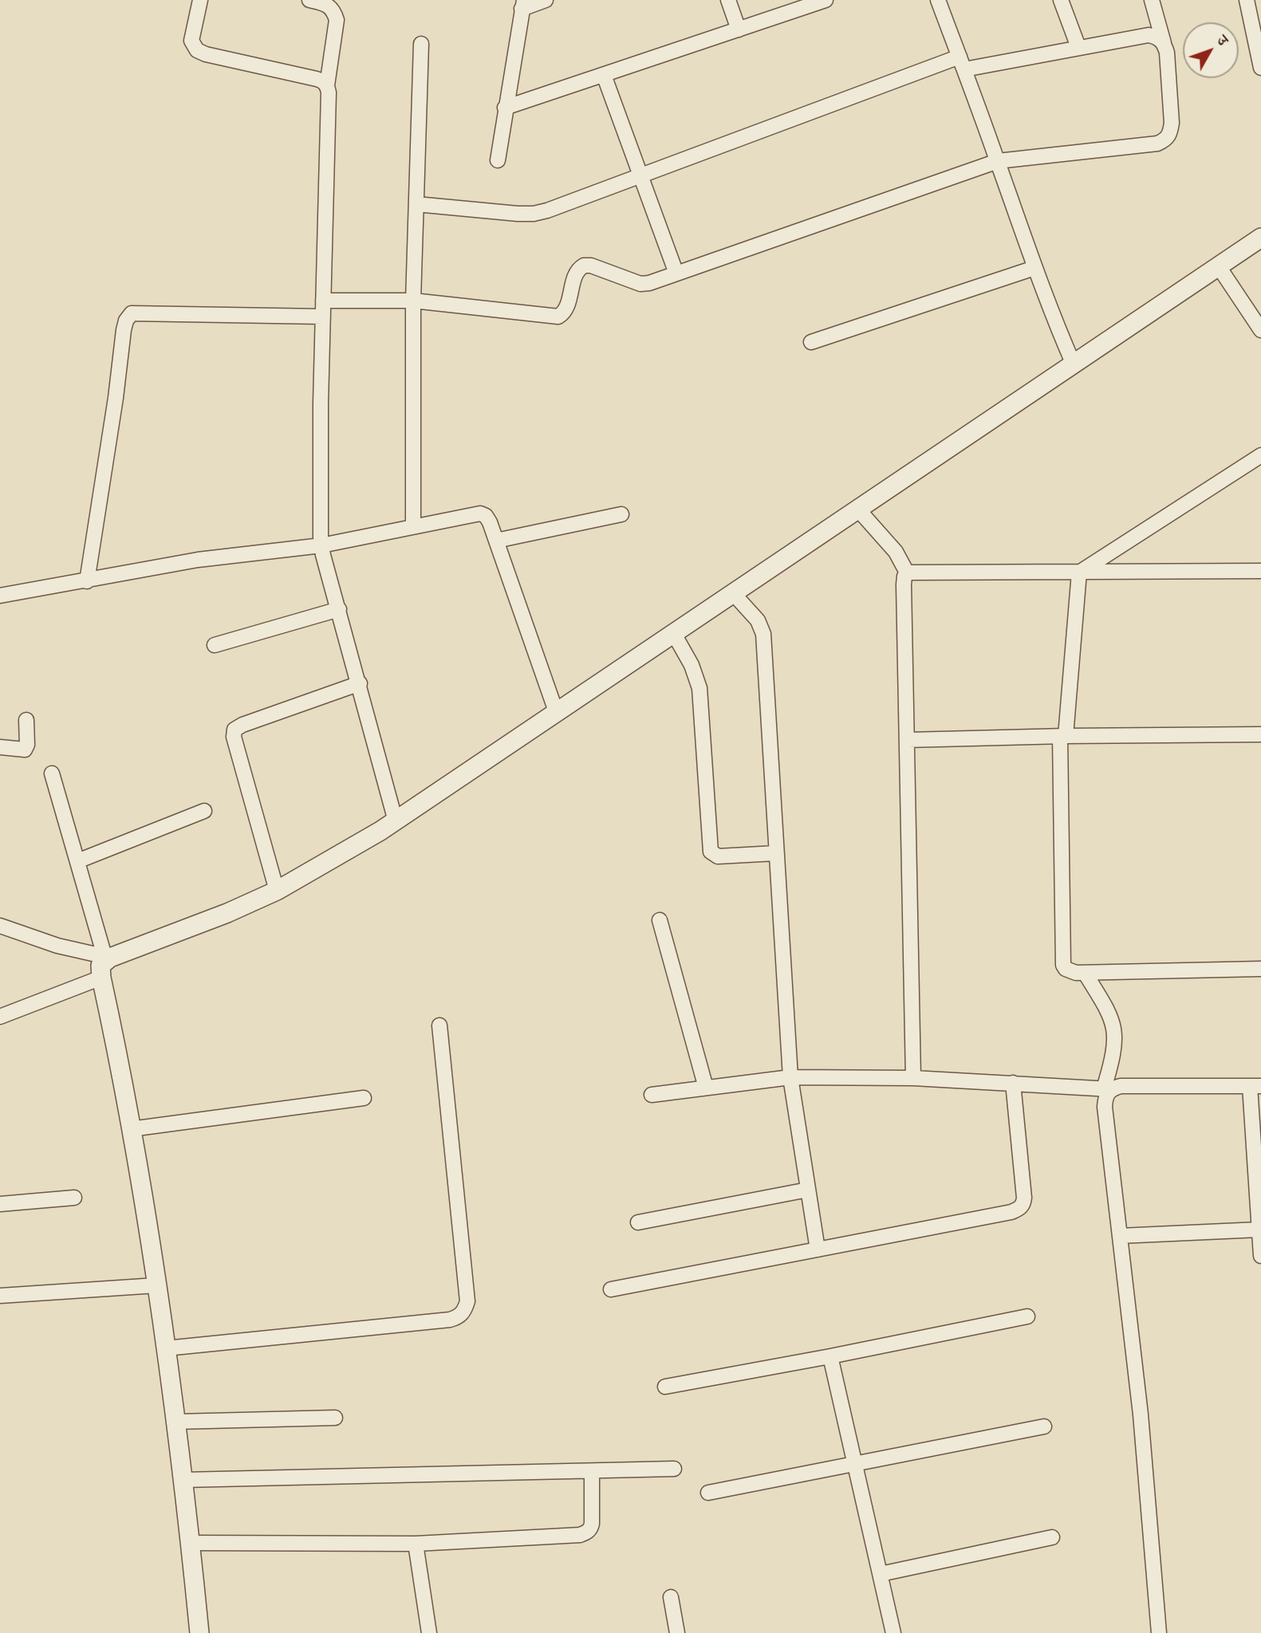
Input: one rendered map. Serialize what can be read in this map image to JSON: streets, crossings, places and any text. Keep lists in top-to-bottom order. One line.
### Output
{"north":"top right"}
